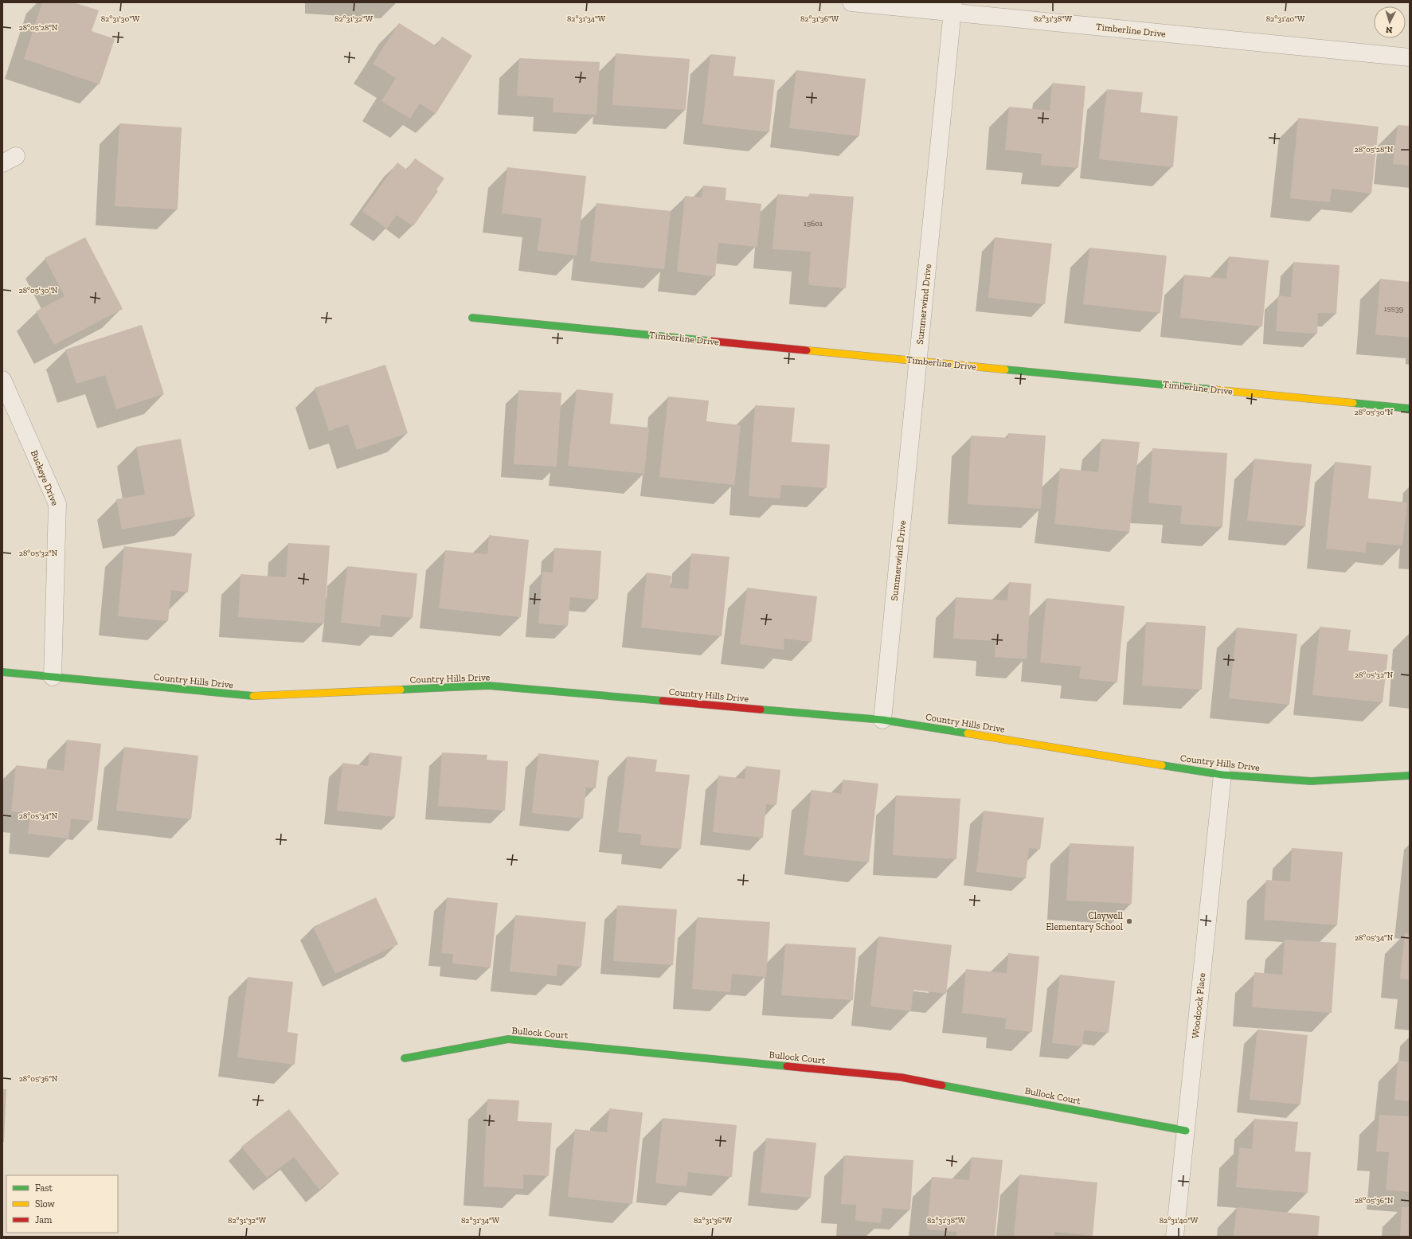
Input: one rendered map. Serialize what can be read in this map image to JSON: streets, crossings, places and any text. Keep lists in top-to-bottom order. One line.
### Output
{"streets":{"street":["Timberline Drive","Summerwind Drive","Buckeye Drive","Country Hills Drive","Woodcock Place","Bullock Court"]},"crossings":[["Timberline Drive","Summerwind Drive"],["Summerwind Drive","Country Hills Drive"],["Buckeye Drive","Country Hills Drive"],["Country Hills Drive","Woodcock Place"],["Woodcock Place","Bullock Court"]],"places":["Claywell Elementary School"],"house_numbers":["15601","15539"],"legend":["Fast","Slow","Jam"],"north":"bottom","coordinates":["82°31'30\"W","82°31'32\"W","82°31'34\"W","82°31'36\"W","82°31'38\"W","82°31'40\"W","28°05'28\"N","28°05'30\"N","28°05'32\"N","28°05'34\"N","28°05'36\"N"]}
